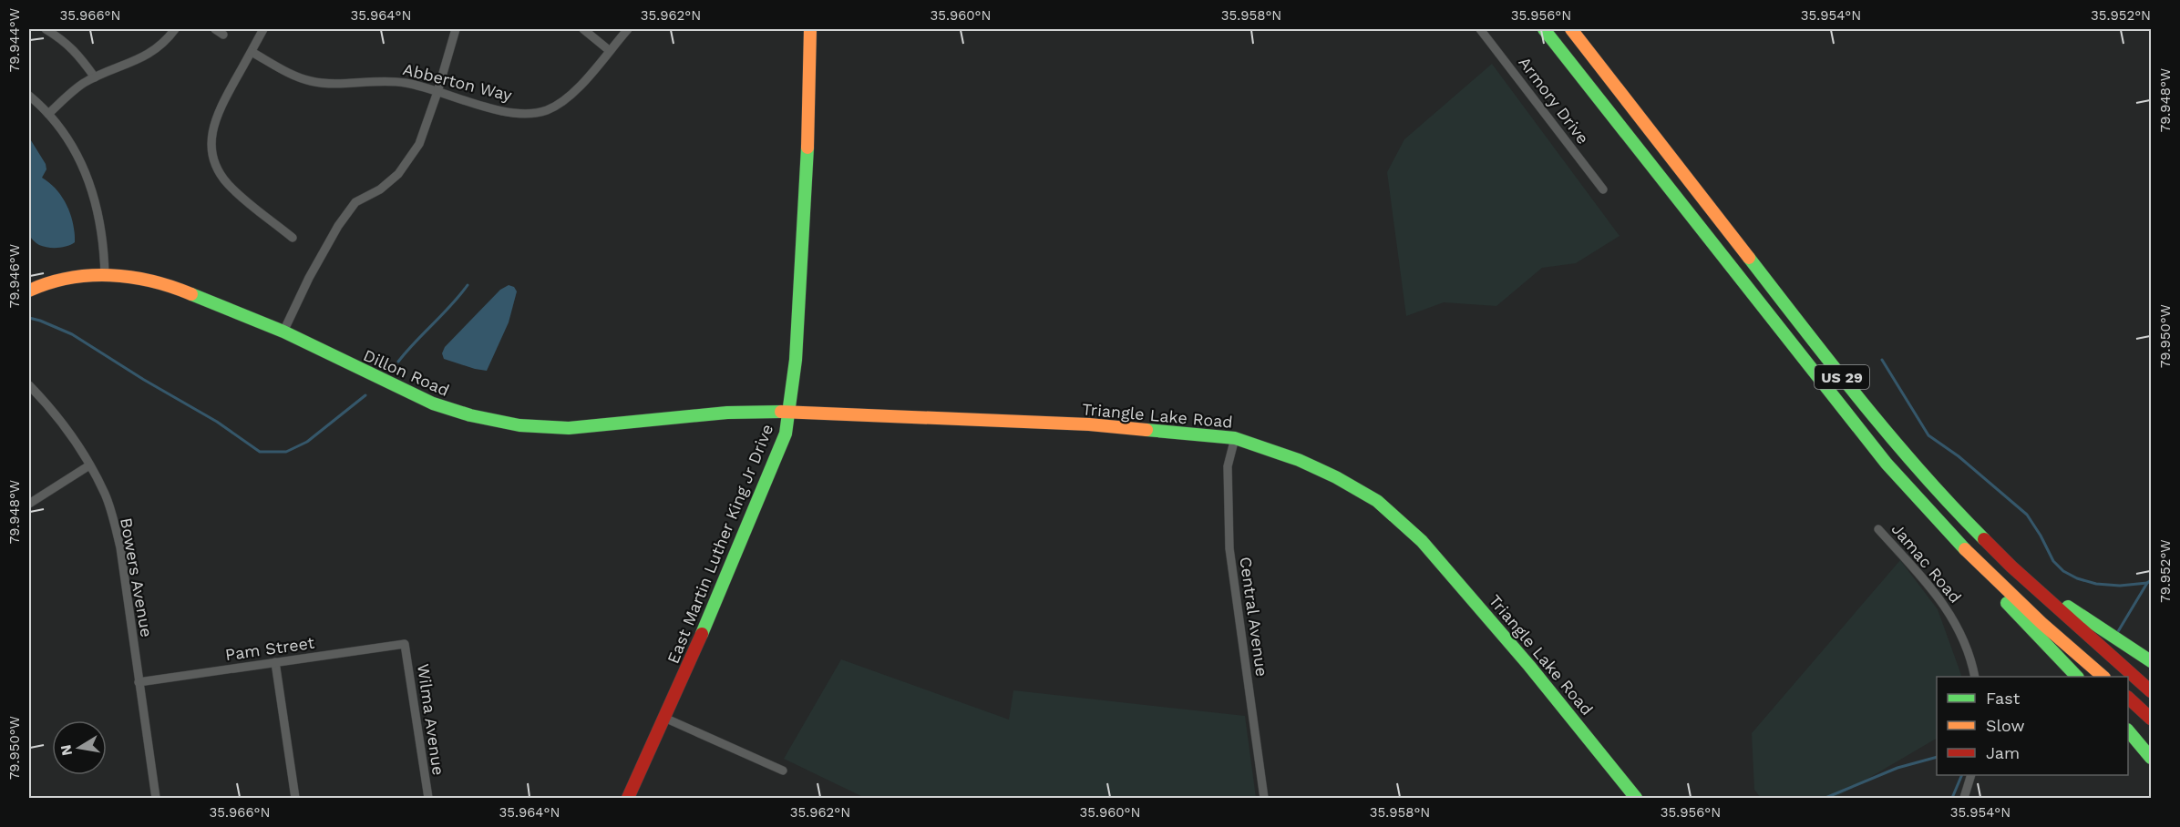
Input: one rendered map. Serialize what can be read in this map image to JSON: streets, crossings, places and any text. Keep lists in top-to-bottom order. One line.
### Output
{"streets":{"main road":["Dillon Road","US 29","Triangle Lake Road","East Martin Luther King Jr Drive"],"street":["Abberton Way","Armory Drive","Jamac Road","Bowers Avenue","Central Avenue","Pam Street","Wilma Avenue"]},"crossings":[["Dillon Road","Triangle Lake Road"],["Dillon Road","East Martin Luther King Jr Drive"],["Triangle Lake Road","East Martin Luther King Jr Drive"],["Triangle Lake Road","Central Avenue"],["Bowers Avenue","Pam Street"],["Pam Street","Wilma Avenue"]],"legend":["Fast","Slow","Jam"],"north":"left","coordinates":["35.966°N","35.964°N","35.962°N","35.960°N","35.958°N","35.956°N","35.954°N","35.952°N","79.944°W","79.948°W","79.946°W","79.950°W","79.952°W"]}
